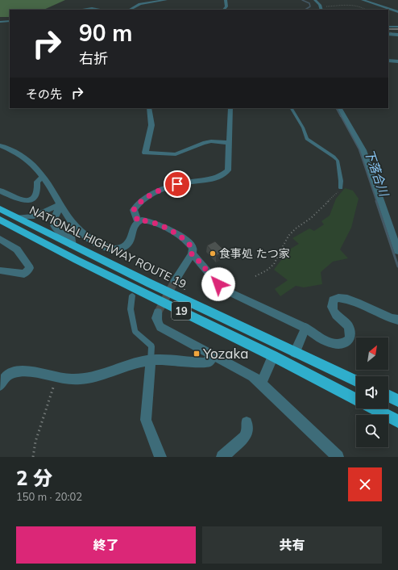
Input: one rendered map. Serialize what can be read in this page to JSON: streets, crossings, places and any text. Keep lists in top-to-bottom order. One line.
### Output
{"streets":{"highway":["NATIONAL HIGHWAY ROUTE 19","19"]},"water":["下落合川"],"places":{"other":["食事処 たつ家"],"transit":["Yozaka"]},"north":"top right","page":{"turn":["90 m","右折"],"then":"その先","heading":["2 分","150 m · 20:02"],"buttons":["終了","共有"]}}
